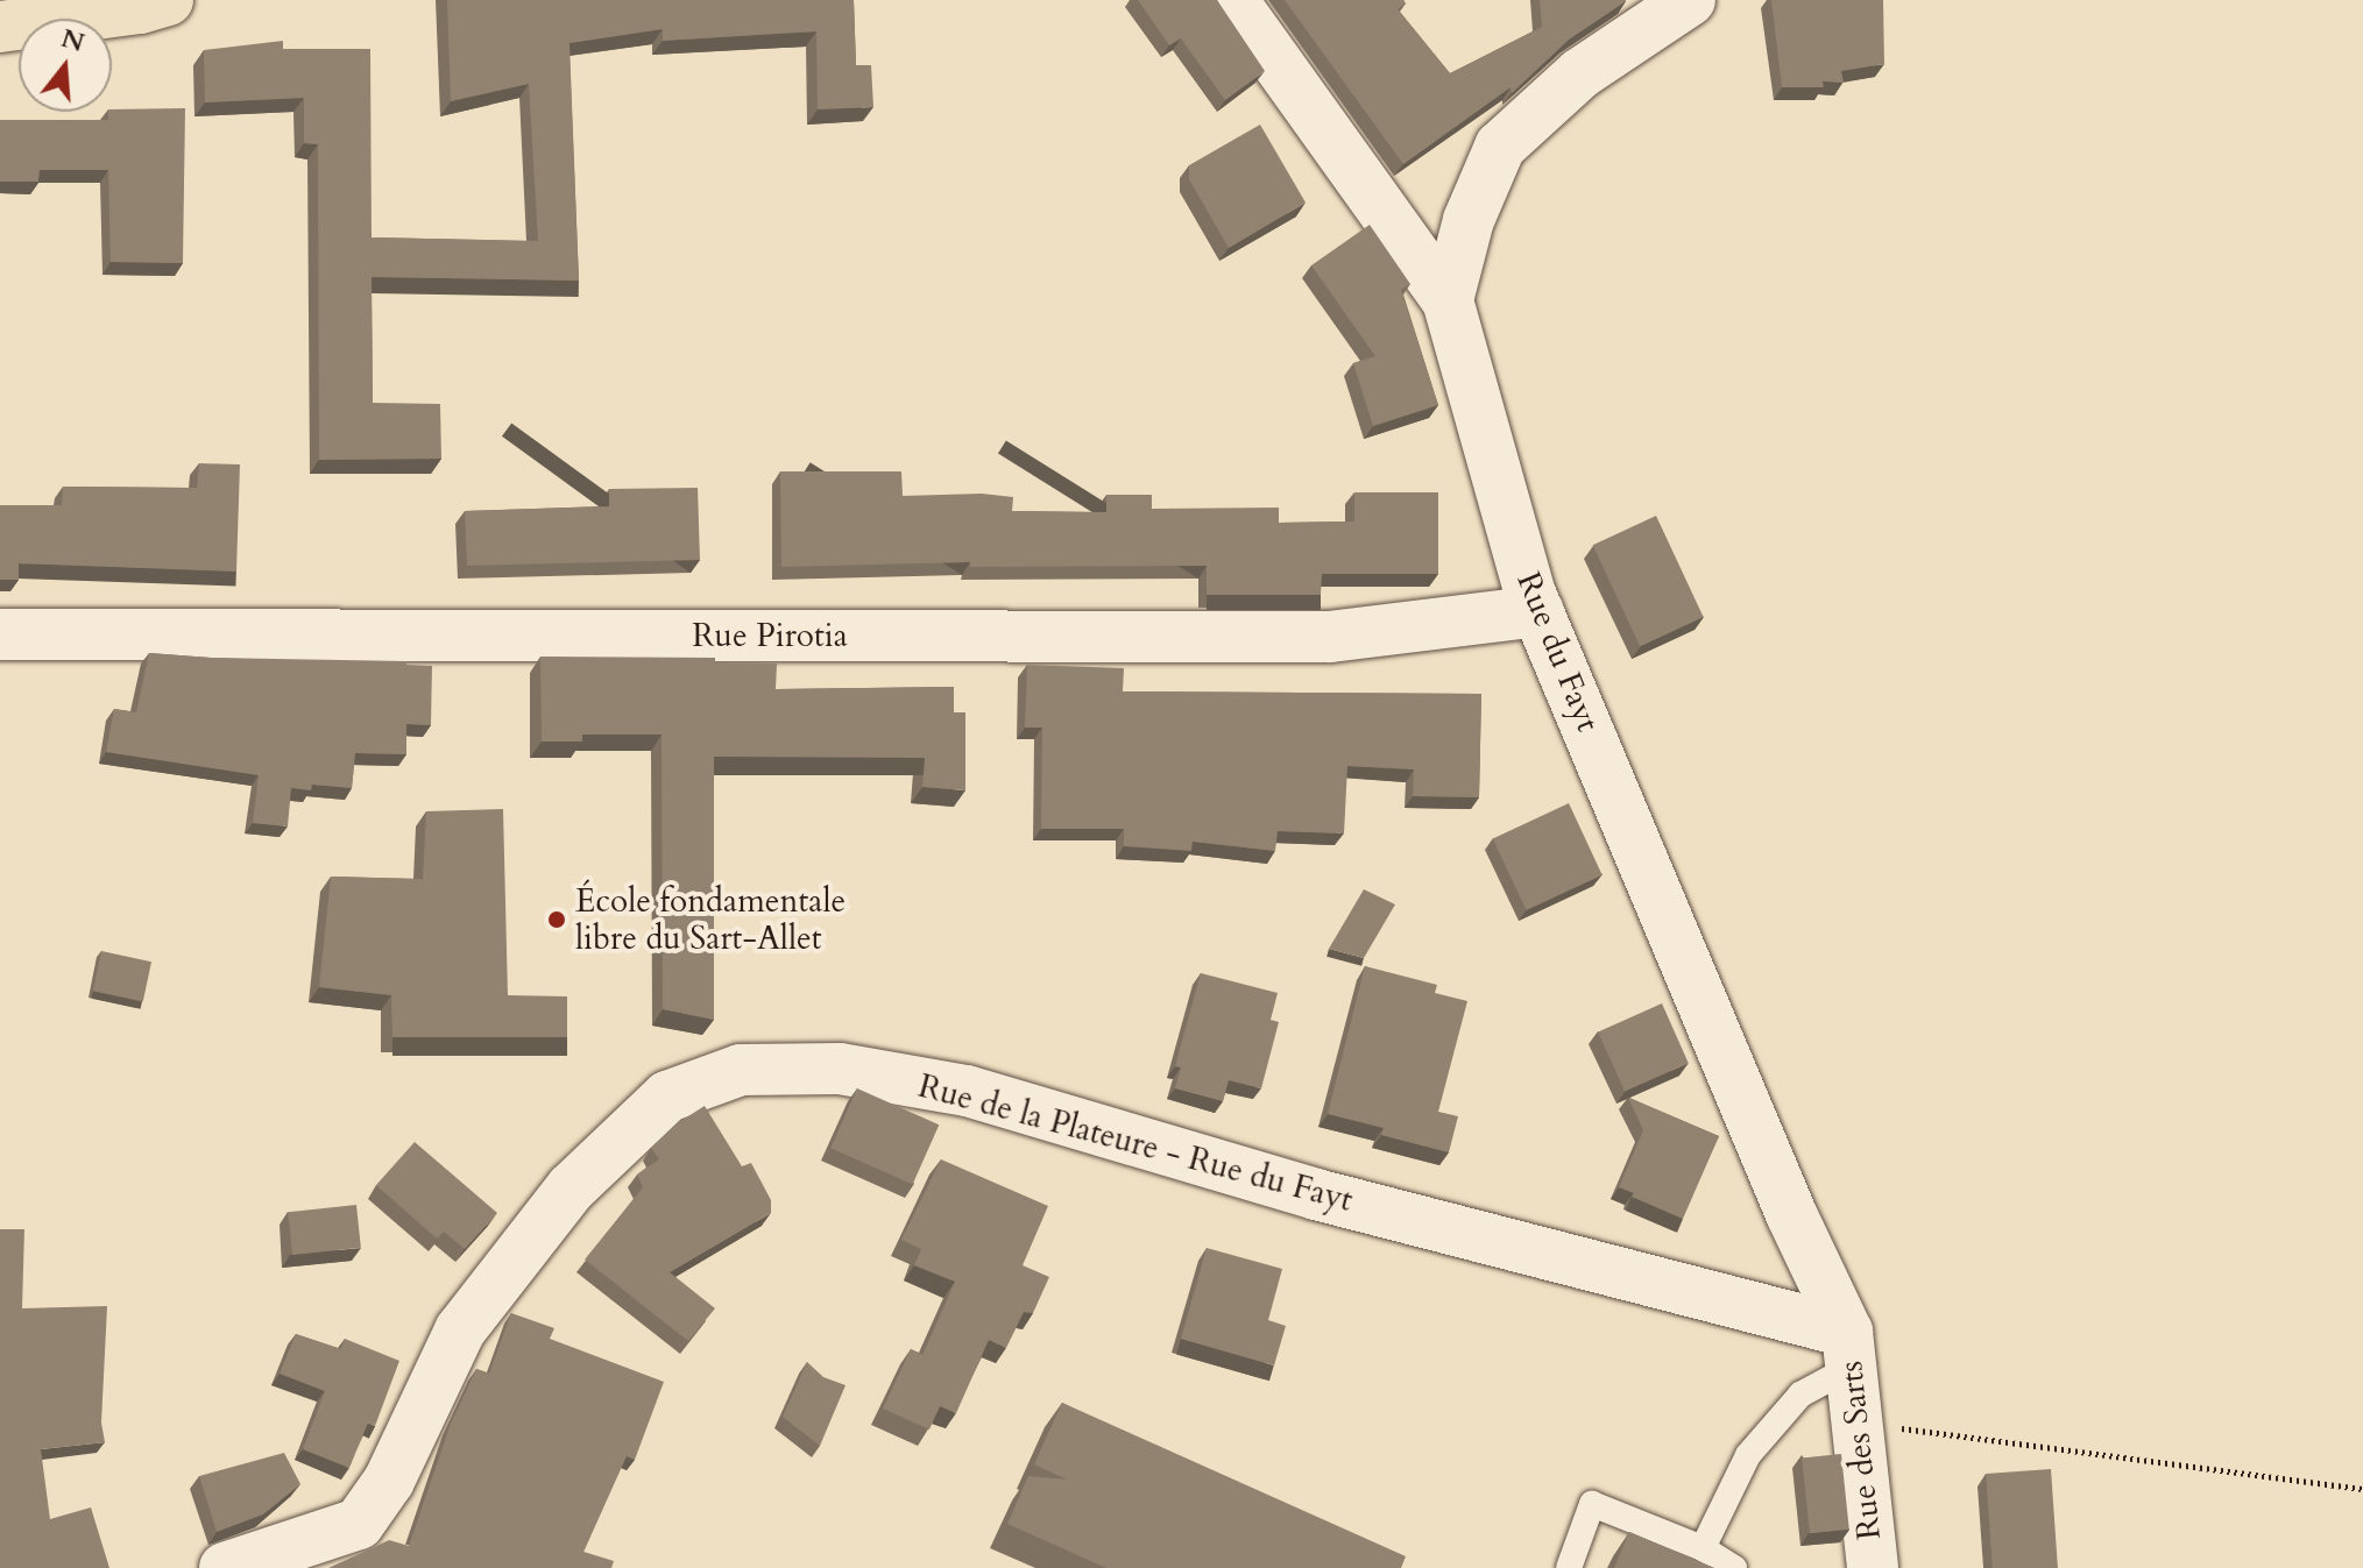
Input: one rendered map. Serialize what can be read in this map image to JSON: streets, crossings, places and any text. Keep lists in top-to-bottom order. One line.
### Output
{"streets":{"street":["Rue Pirotia","Rue du Fayt","Rue de la Plateure - Rue du Fayt","Rue des Sarts"]},"crossings":[["Rue Pirotia","Rue du Fayt"],["Rue du Fayt","Rue de la Plateure - Rue du Fayt"],["Rue du Fayt","Rue des Sarts"],["Rue de la Plateure - Rue du Fayt","Rue des Sarts"]],"places":["École fondamentale libre du Sart-Allet"],"north":"top"}
